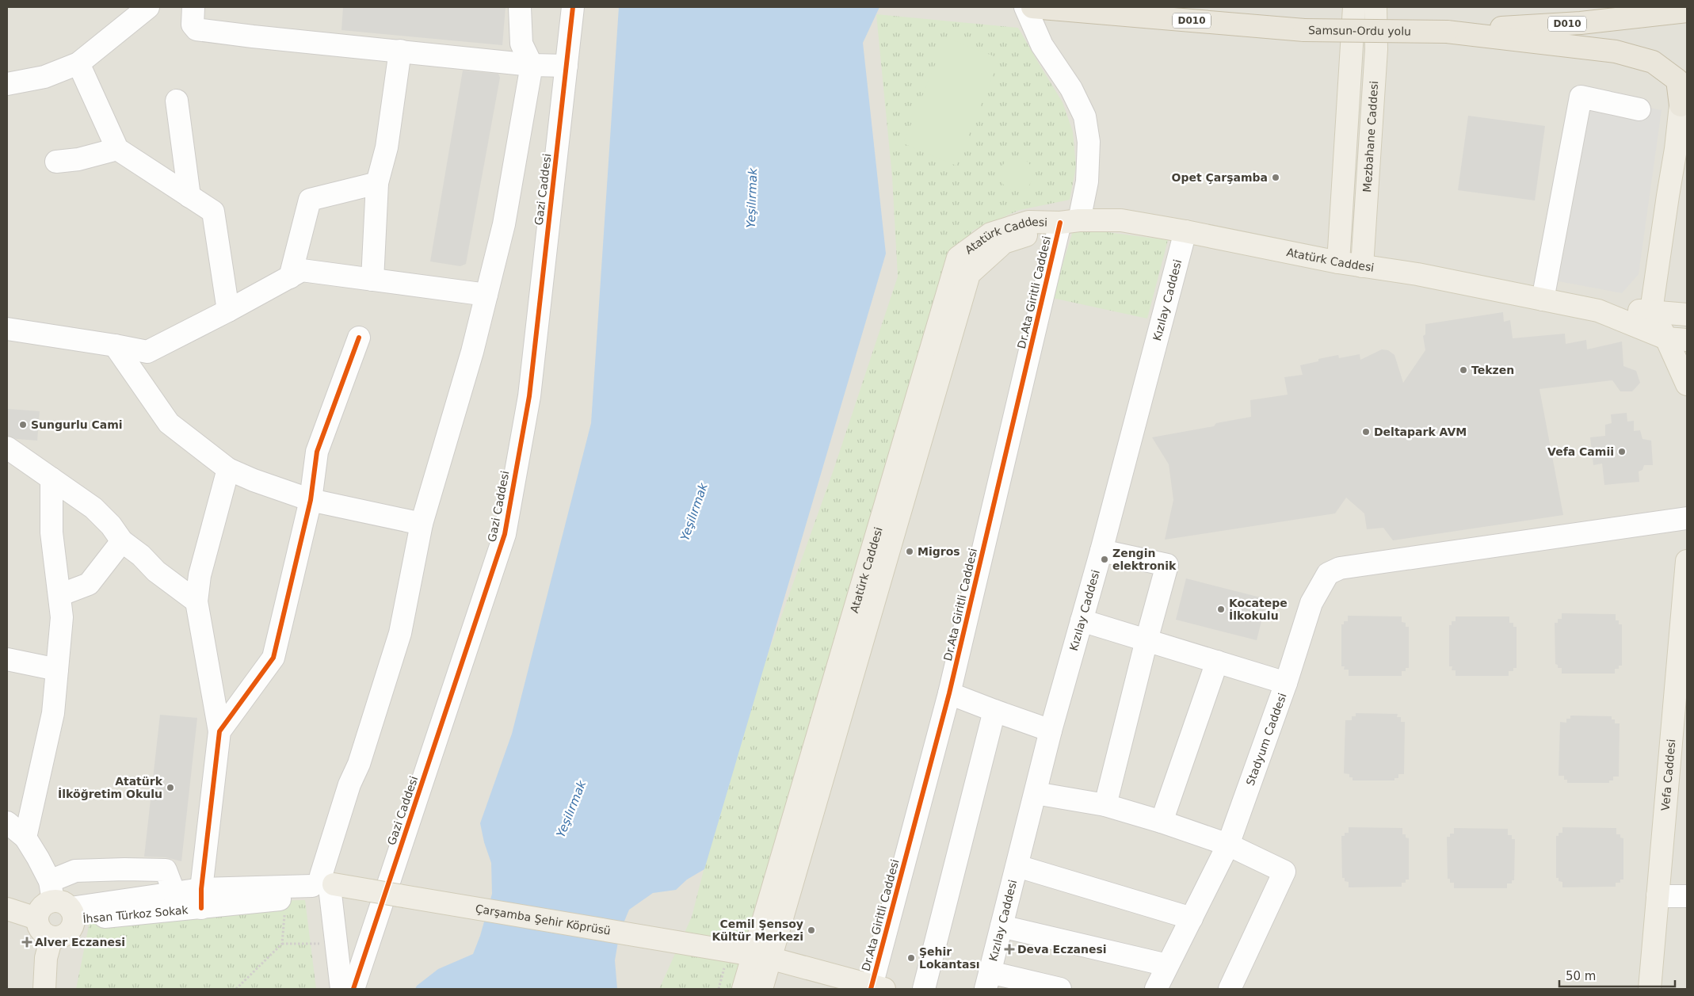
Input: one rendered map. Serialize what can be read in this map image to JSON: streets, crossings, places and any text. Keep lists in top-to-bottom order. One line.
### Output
{"streets":{"highway":["D010","Samsun-Ordu yolu"],"main road":["Mezbahane Caddesi","Atatürk Caddesi","Vefa Caddesi","Çarşamba Şehir Köprüsü"],"street":["Gazi Caddesi","Dr.Ata Giritli Caddesi","Kızılay Caddesi","Stadyum Caddesi","İhsan Türkoz Sokak"]},"crossings":[["Mezbahane Caddesi","Atatürk Caddesi"],["Atatürk Caddesi","Dr.Ata Giritli Caddesi"],["Atatürk Caddesi","Kızılay Caddesi"],["Atatürk Caddesi","Çarşamba Şehir Köprüsü"],["Dr.Ata Giritli Caddesi","Çarşamba Şehir Köprüsü"],["Kızılay Caddesi","Stadyum Caddesi"],["İhsan Türkoz Sokak","Çarşamba Şehir Köprüsü"]],"water":["Yeşilırmak"],"places":{"other":["Opet Çarşamba","Tekzen","Sungurlu Cami","Deltapark AVM","Vefa Camii","Migros","Zengin elektronik","Kocatepe İlkokulu","Atatürk İlköğretim Okulu","Cemil Şensoy Kültür Merkezi","Şehir Lokantası"],"health":["Alver Eczanesi","Deva Eczanesi"]},"scale_bar":"50 m"}
